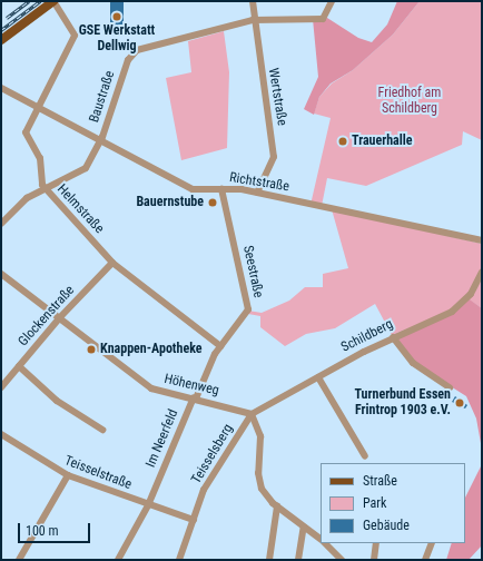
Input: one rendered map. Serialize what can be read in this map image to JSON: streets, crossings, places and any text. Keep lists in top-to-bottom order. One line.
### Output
{"streets":{"street":["Baustraße","Wertstraße","Richtstraße","Helmstraße","Seestraße","Glockenstraße","Schildberg","Höhenweg","Im Neerfeld","Teisselsberg","Teisselstraße"]},"crossings":[["Baustraße","Wertstraße"],["Baustraße","Richtstraße"],["Baustraße","Helmstraße"],["Wertstraße","Richtstraße"],["Richtstraße","Helmstraße"],["Richtstraße","Seestraße"],["Helmstraße","Seestraße"],["Helmstraße","Glockenstraße"],["Seestraße","Höhenweg"],["Seestraße","Im Neerfeld"],["Glockenstraße","Höhenweg"],["Schildberg","Höhenweg"],["Schildberg","Teisselsberg"],["Höhenweg","Im Neerfeld"],["Höhenweg","Teisselsberg"],["Im Neerfeld","Teisselstraße"],["Teisselsberg","Teisselstraße"]],"parks":["Friedhof am Schildberg"],"places":["GSE Werkstatt Dellwig","Trauerhalle","Bauernstube","Knappen-Apotheke","Turnerbund Essen Frintrop 1903 e.V."],"legend":["Straße","Park","Gebäude"],"scale_bar":"100 m"}
